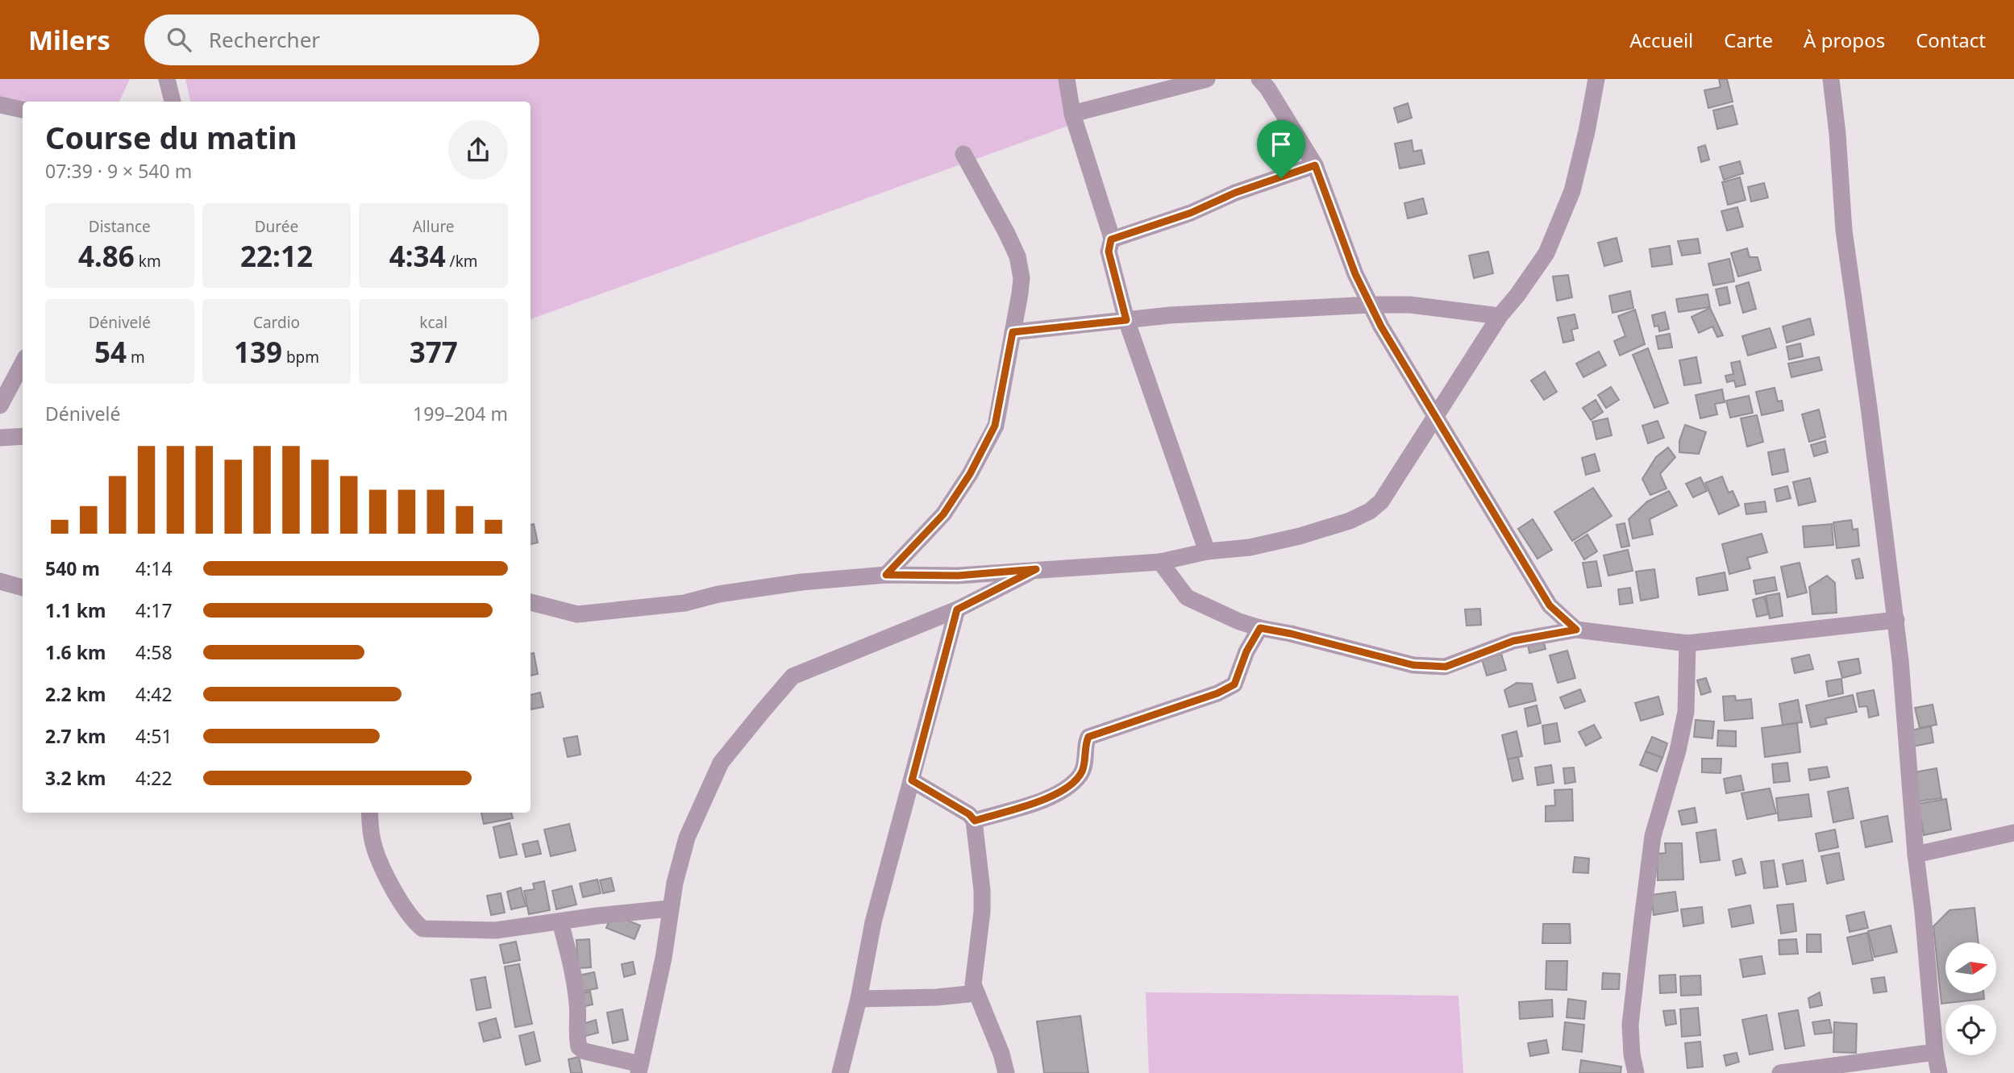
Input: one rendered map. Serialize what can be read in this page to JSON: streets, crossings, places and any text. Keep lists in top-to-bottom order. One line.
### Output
{"north":"right","page":{"header":"Milers","search":"Rechercher","nav":["Accueil","Carte","À propos","Contact"],"heading":["Course du matin","07:39 · 9 × 540 m"],"stats":[["Distance","4.86 km"],["Durée","22:12"],["Allure","4:34 /km"],["Dénivelé","54 m"],["Cardio","139 bpm"],["kcal","377"]],"chart":["Dénivelé","199–204 m"],"list":[{"name":"540 m","note":"4:14"},{"name":"1.1 km","note":"4:17"},{"name":"1.6 km","note":"4:58"},{"name":"2.2 km","note":"4:42"},{"name":"2.7 km","note":"4:51"},{"name":"3.2 km","note":"4:22"}]}}
